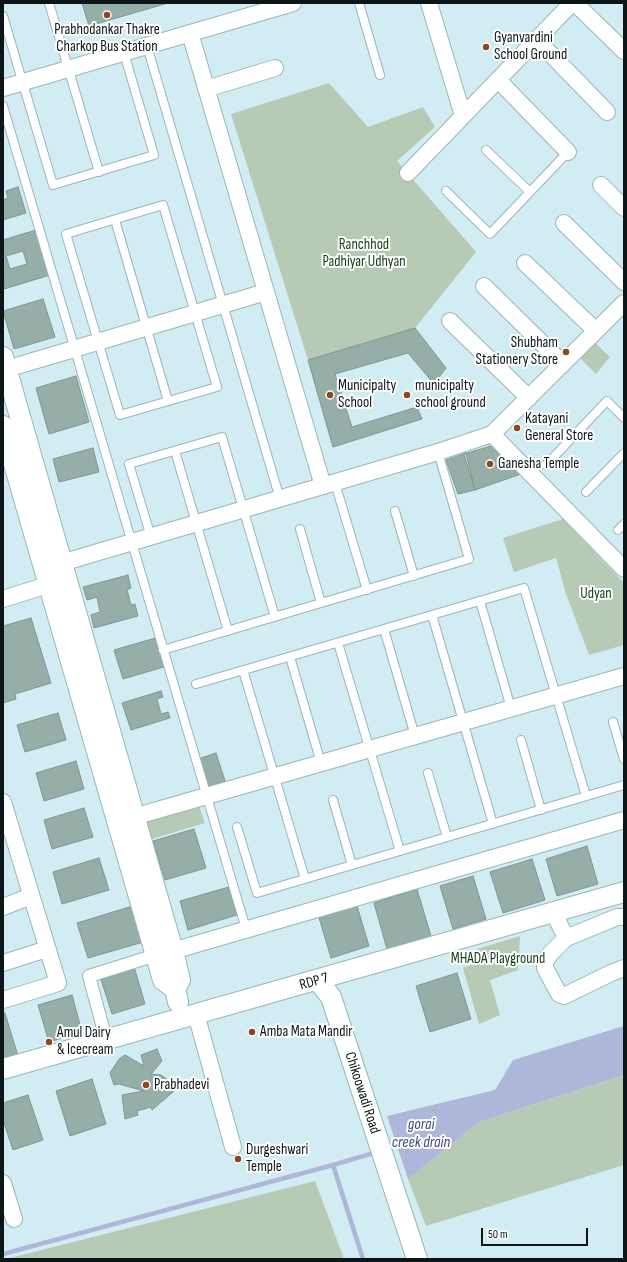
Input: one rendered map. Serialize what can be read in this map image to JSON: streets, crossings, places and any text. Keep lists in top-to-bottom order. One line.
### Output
{"streets":{"street":["RDP 7","Chikoowadi Road"]},"crossings":[["RDP 7","Chikoowadi Road"]],"water":["gorai creek drain"],"parks":["Ranchhod Padhiyar Udhyan","Udyan","MHADA Playground"],"places":["Prabhodankar Thakre Charkop Bus Station","Gyanvardini School Ground","Shubham Stationery Store","Municipalty School","municipalty school ground","Katayani General Store","Ganesha Temple","Amba Mata Mandir","Amul Dairy & Icecream","Prabhadevi","Durgeshwari Temple"],"scale_bar":"50 m"}
